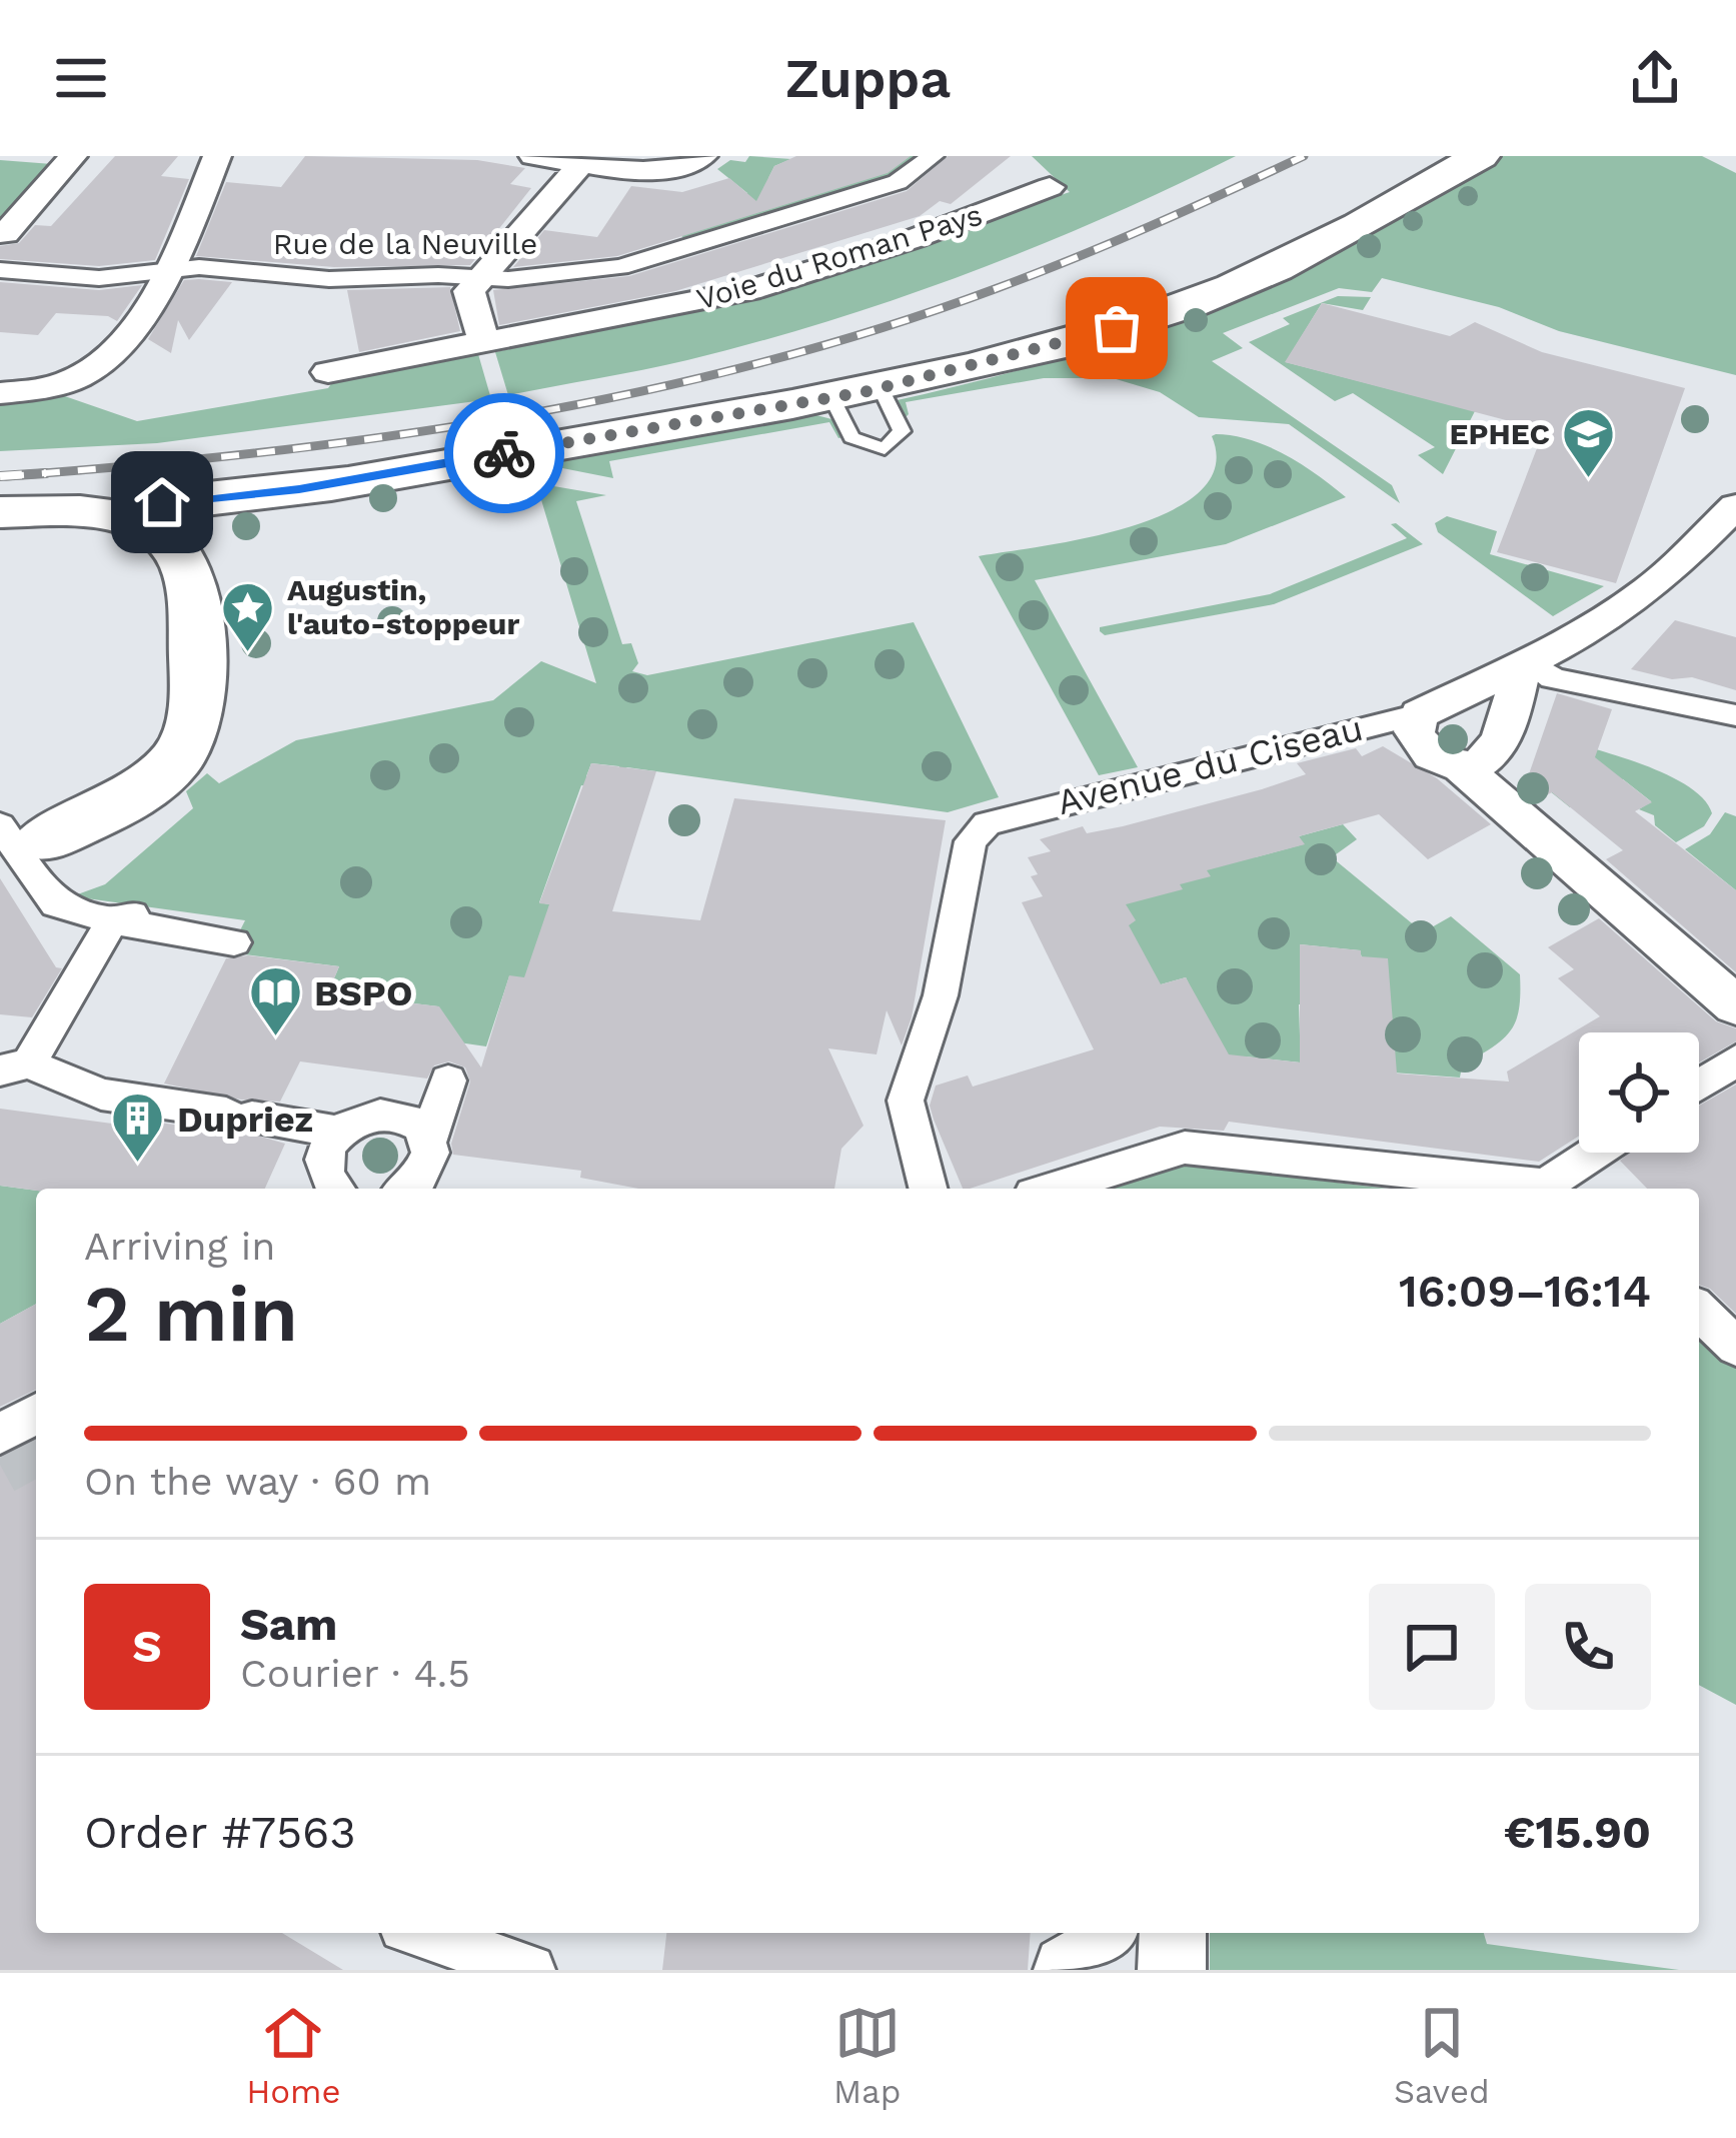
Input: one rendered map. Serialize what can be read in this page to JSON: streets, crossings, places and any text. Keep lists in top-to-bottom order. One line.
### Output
{"streets":{"street":["Rue de la Neuville","Voie du Roman Pays","Avenue du Ciseau"]},"places":{"school or university":["EPHEC"],"place":["Augustin, l'auto-stoppeur"],"library":["BSPO"],"building":["Dupriez"]},"page":{"header":"Zuppa","heading":["2 min","Arriving in","16:09–16:14"],"panel":["Sam","Courier · 4.5","Order #7563","€15.90"],"bar":"On the way · 60 m","round":"S","tabs":["Home","Map","Saved"]}}
